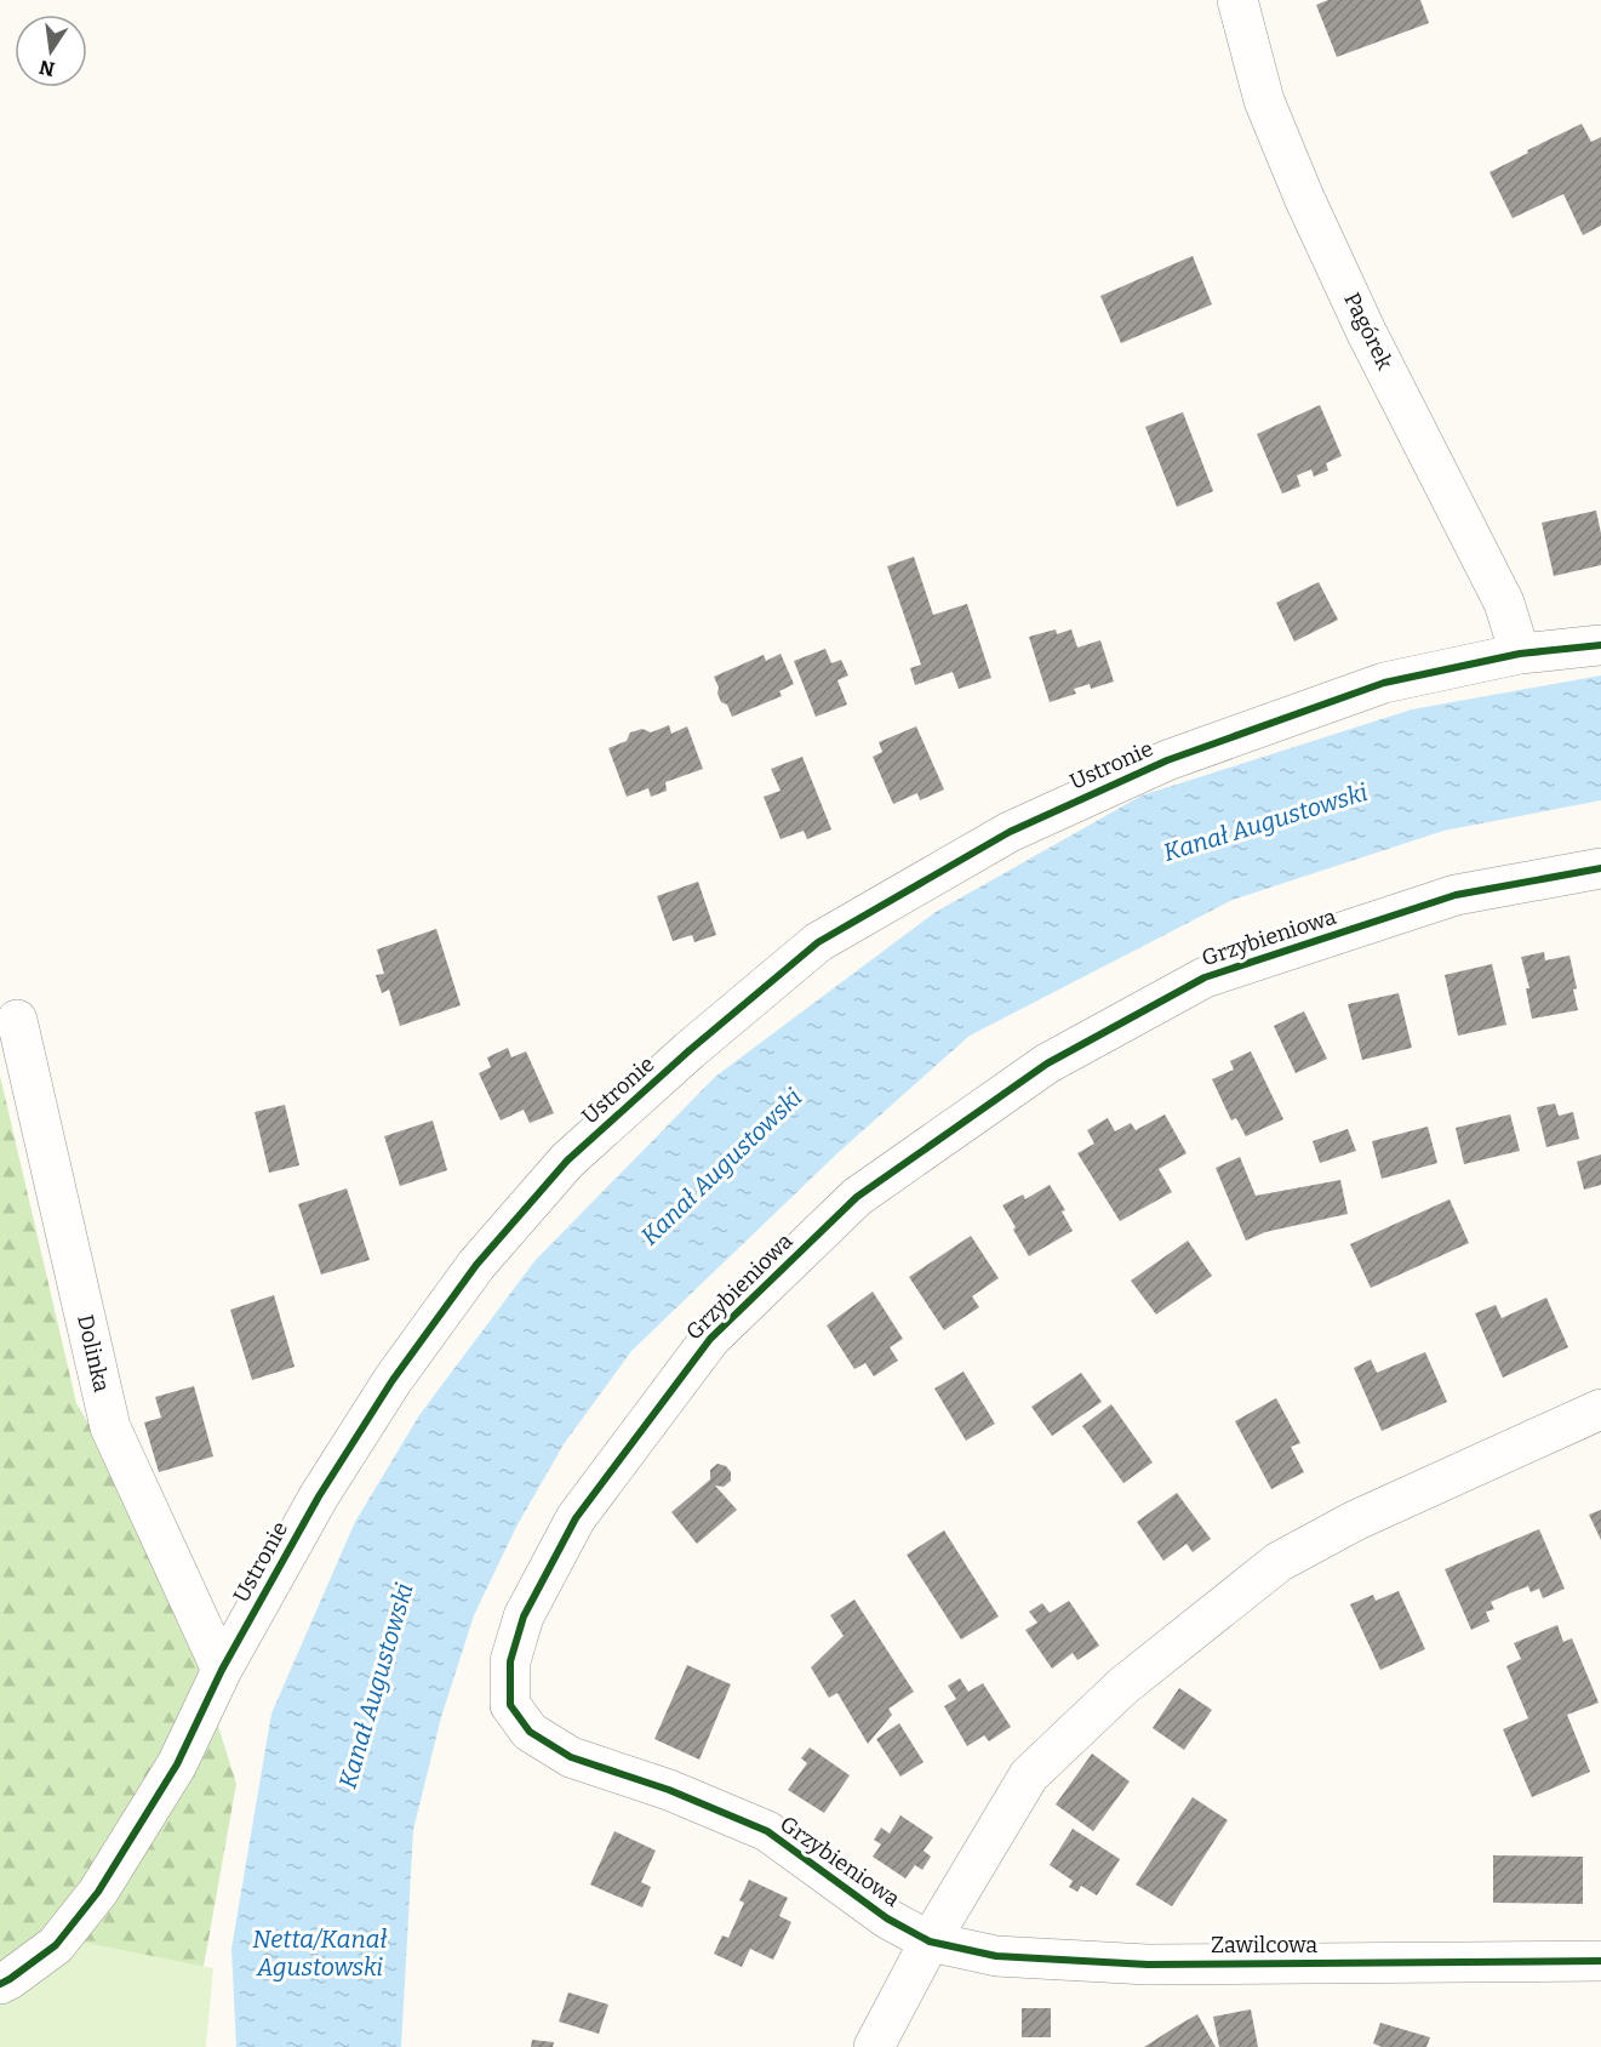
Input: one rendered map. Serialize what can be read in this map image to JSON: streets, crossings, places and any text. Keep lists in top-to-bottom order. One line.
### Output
{"streets":{"street":["Pagórek","Ustronie","Grzybieniowa","Dolinka","Zawilcowa"]},"crossings":[["Pagórek","Ustronie"],["Ustronie","Dolinka"],["Grzybieniowa","Zawilcowa"]],"water":["Kanał Augustowski","Netta/Kanał Agustowski"],"north":"bottom"}
